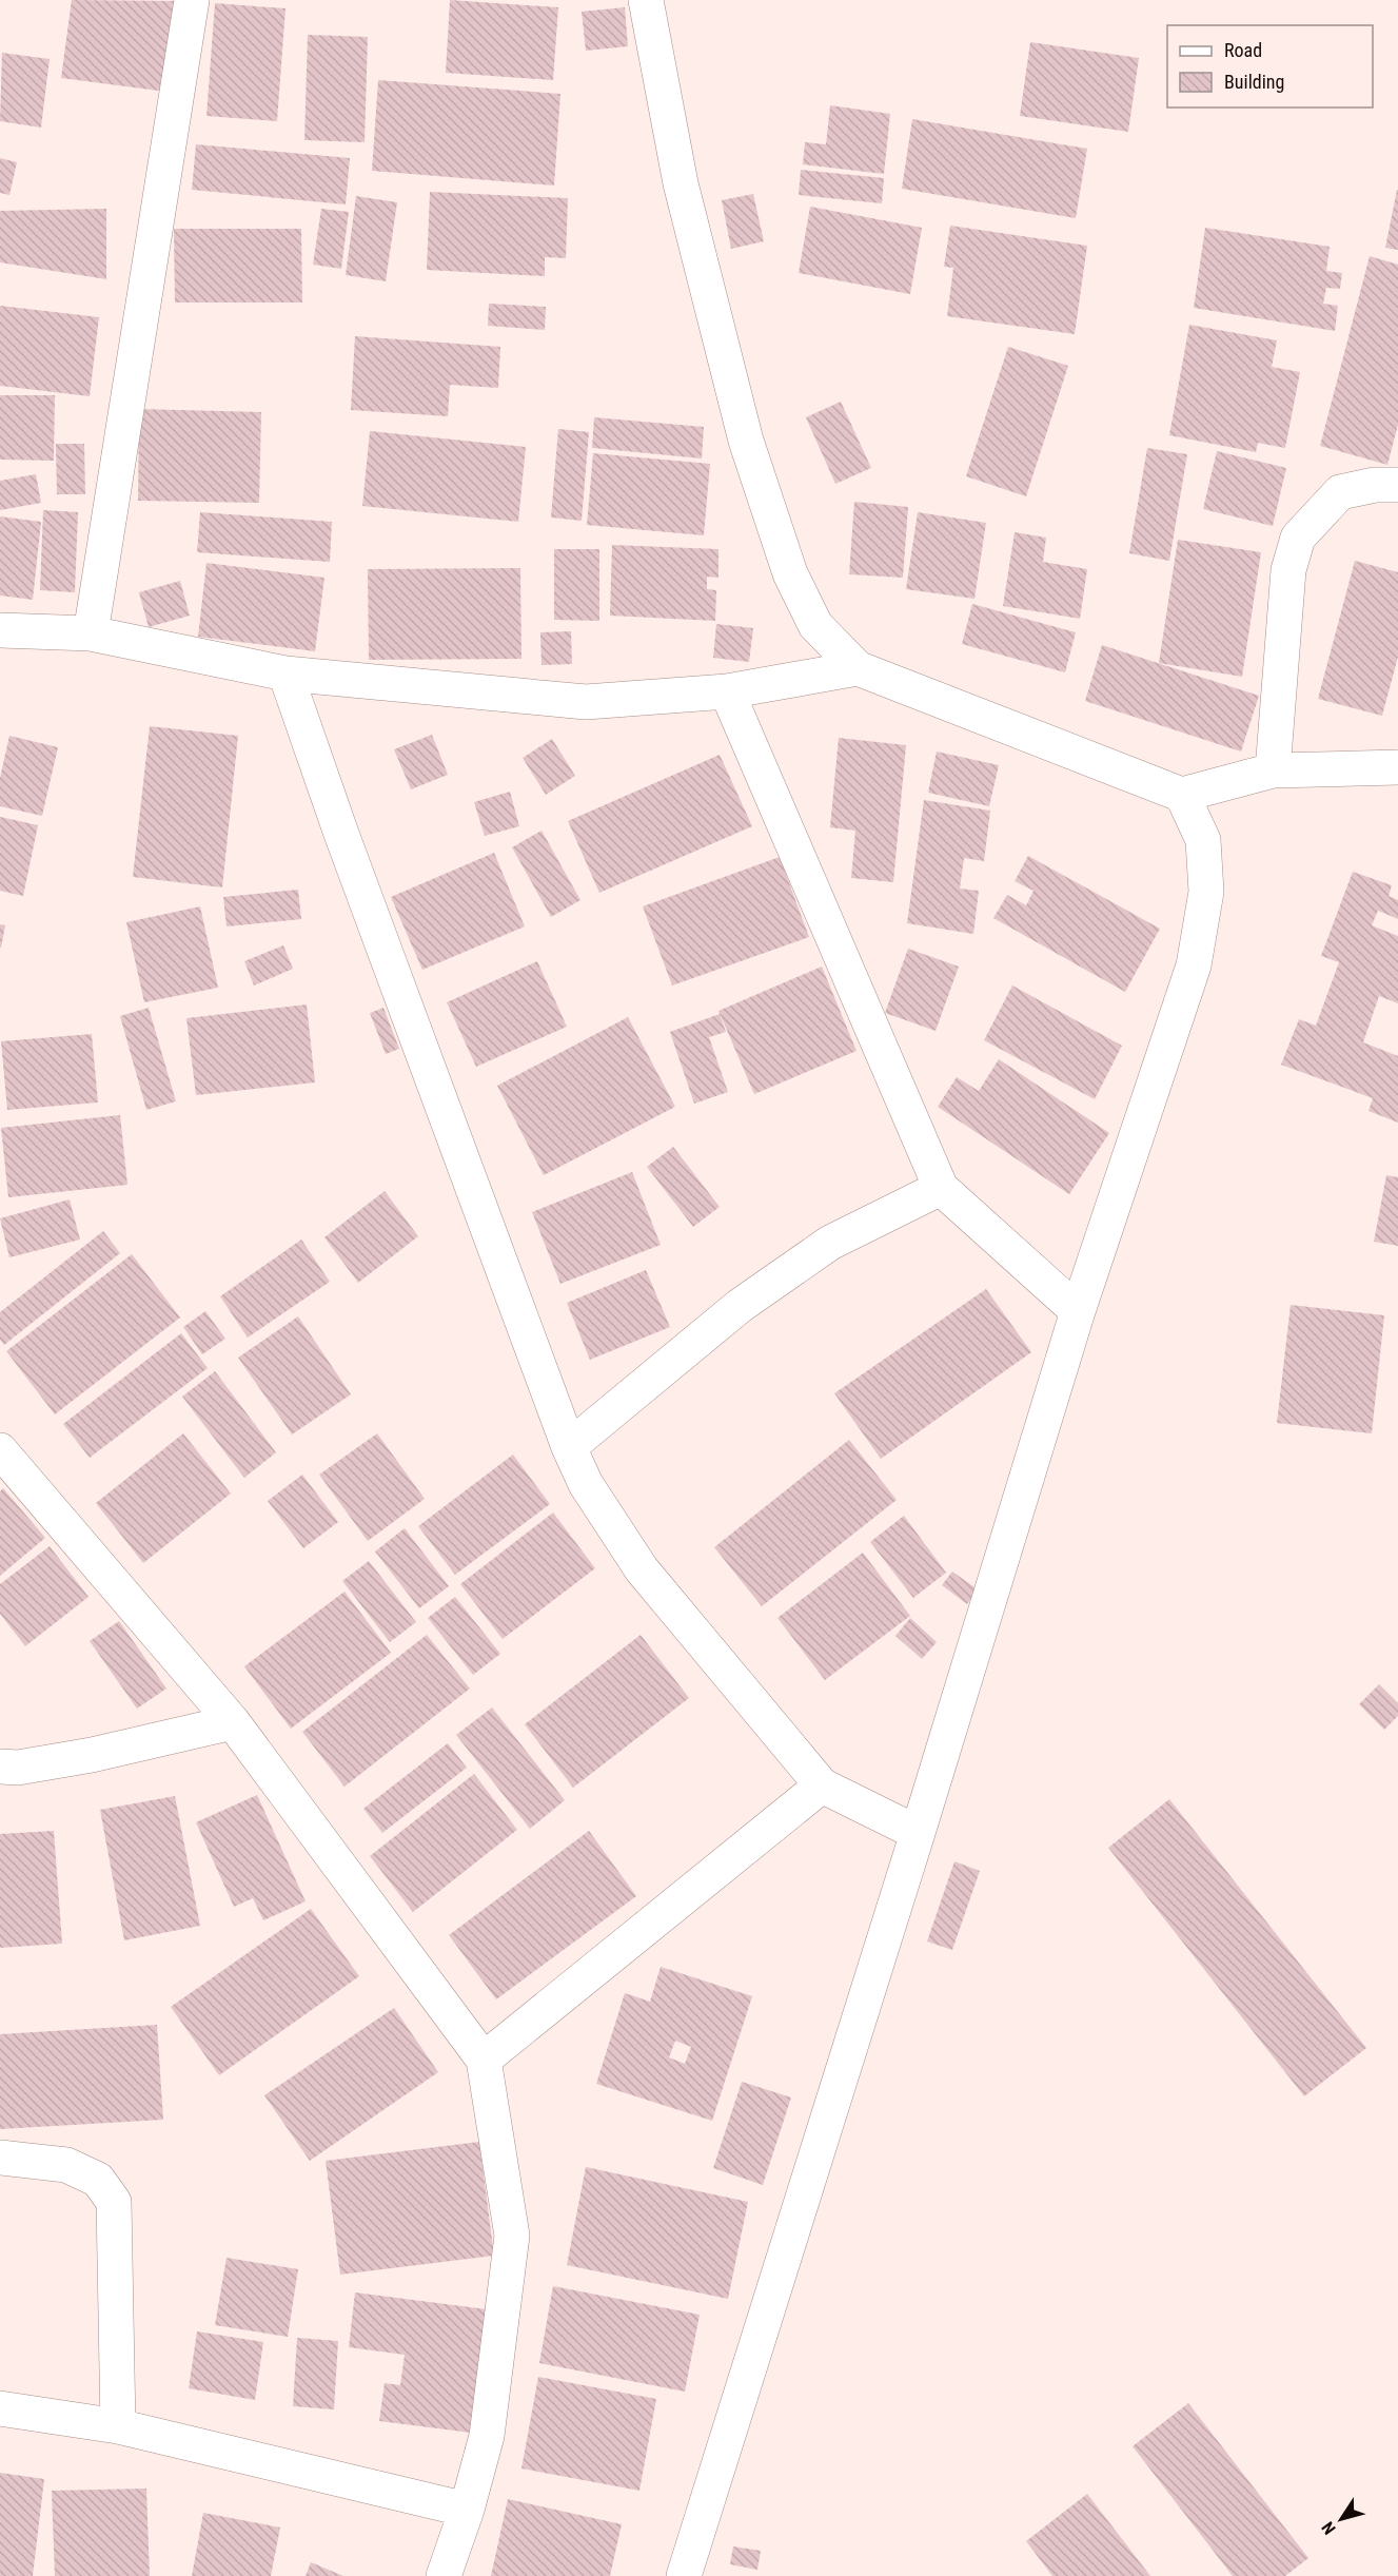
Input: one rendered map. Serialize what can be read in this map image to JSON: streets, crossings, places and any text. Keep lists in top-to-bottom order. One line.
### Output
{"legend":["Road","Building"],"north":"bottom left"}
